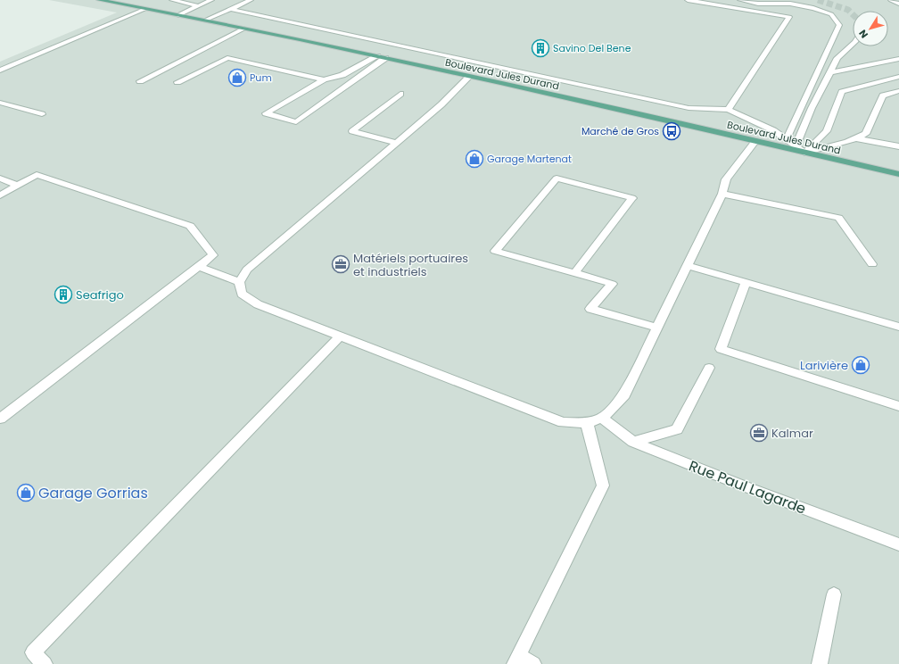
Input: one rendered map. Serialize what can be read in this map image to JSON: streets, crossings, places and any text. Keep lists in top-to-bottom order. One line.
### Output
{"streets":{"main road":["Boulevard Jules Durand"],"lane":["Rue Paul Lagarde"]},"places":{"building":["Savino Del Bene","Seafrigo"],"shop":["Pum","Garage Martenat","Larivière","Garage Gorrias"],"bus stop":["Marché de Gros"],"office":["Matériels portuaires et industriels","Kalmar"]},"north":"bottom left"}
